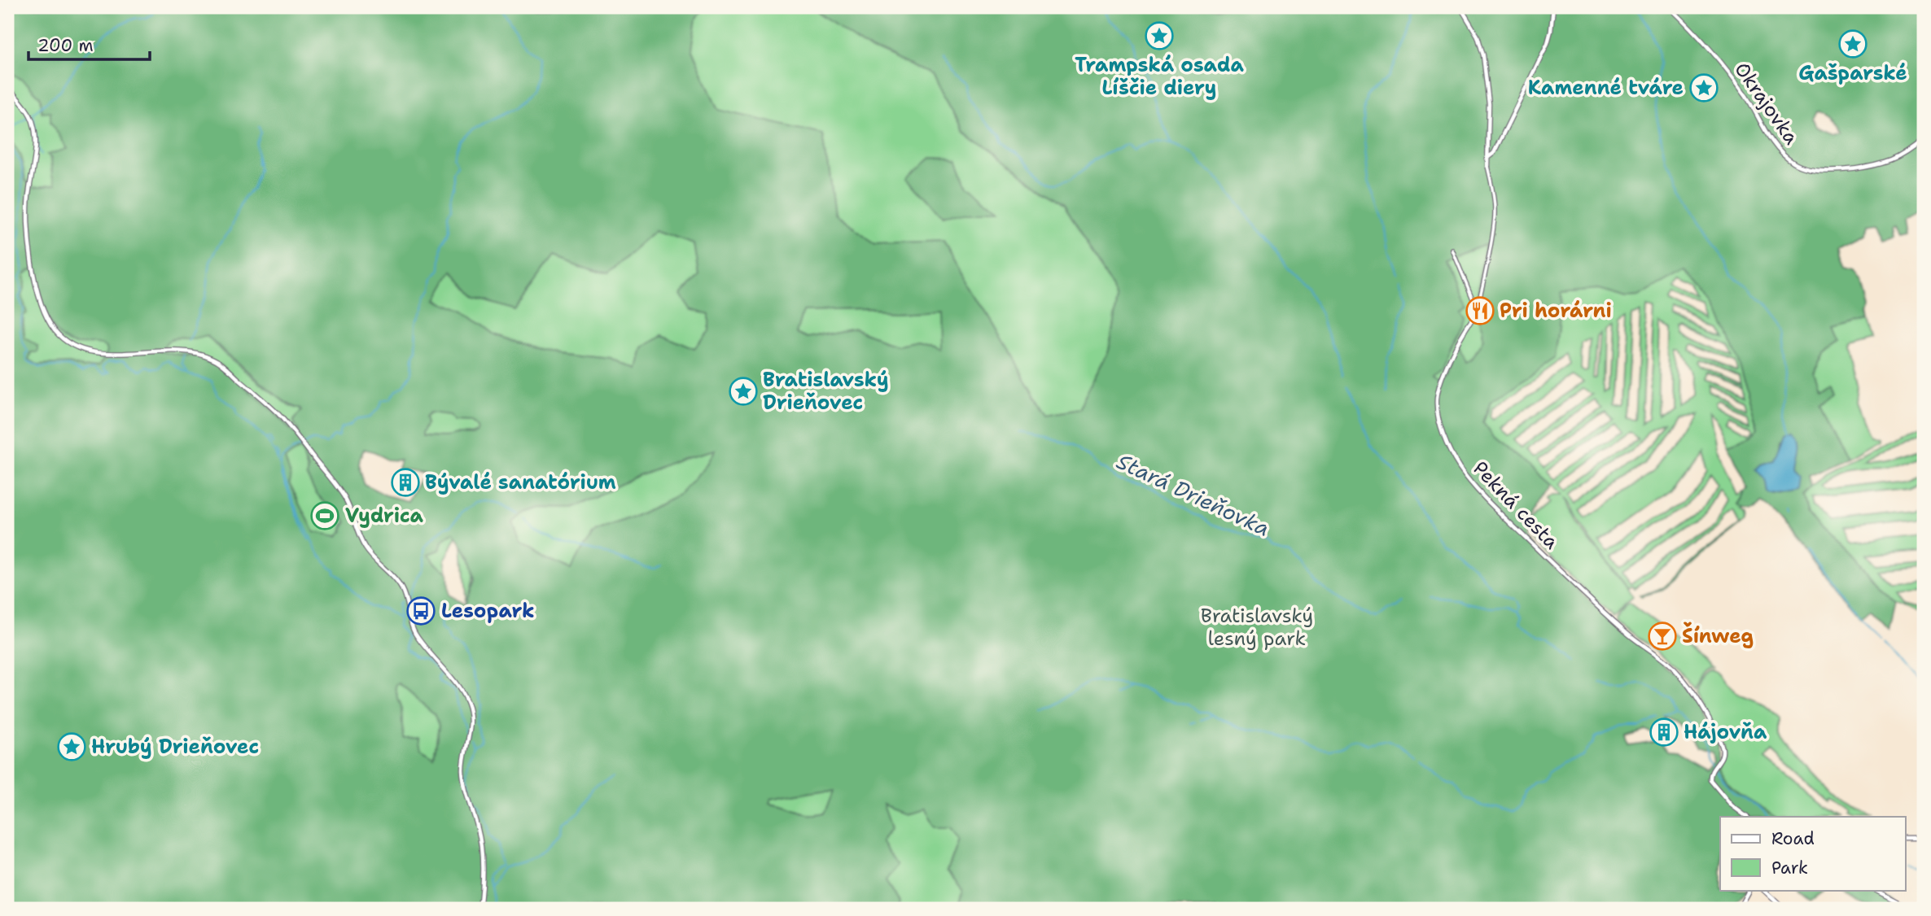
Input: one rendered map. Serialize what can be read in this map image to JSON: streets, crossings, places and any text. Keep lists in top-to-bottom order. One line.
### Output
{"streets":{"street":["Okrajovka","Pekná cesta"]},"water":["Stará Drieňovka"],"parks":["Bratislavský lesný park"],"places":{"place":["Trampská osada Líščie diery","Gašparské","Kamenné tváre","Bratislavský Drieňovec","Hrubý Drieňovec"],"restaurant":["Pri horárni"],"building":["Bývalé sanatórium","Hájovňa"],"sports":["Vydrica"],"bus stop":["Lesopark"],"bar":["Šínweg"]},"legend":["Road","Park"],"scale_bar":"200 m"}
